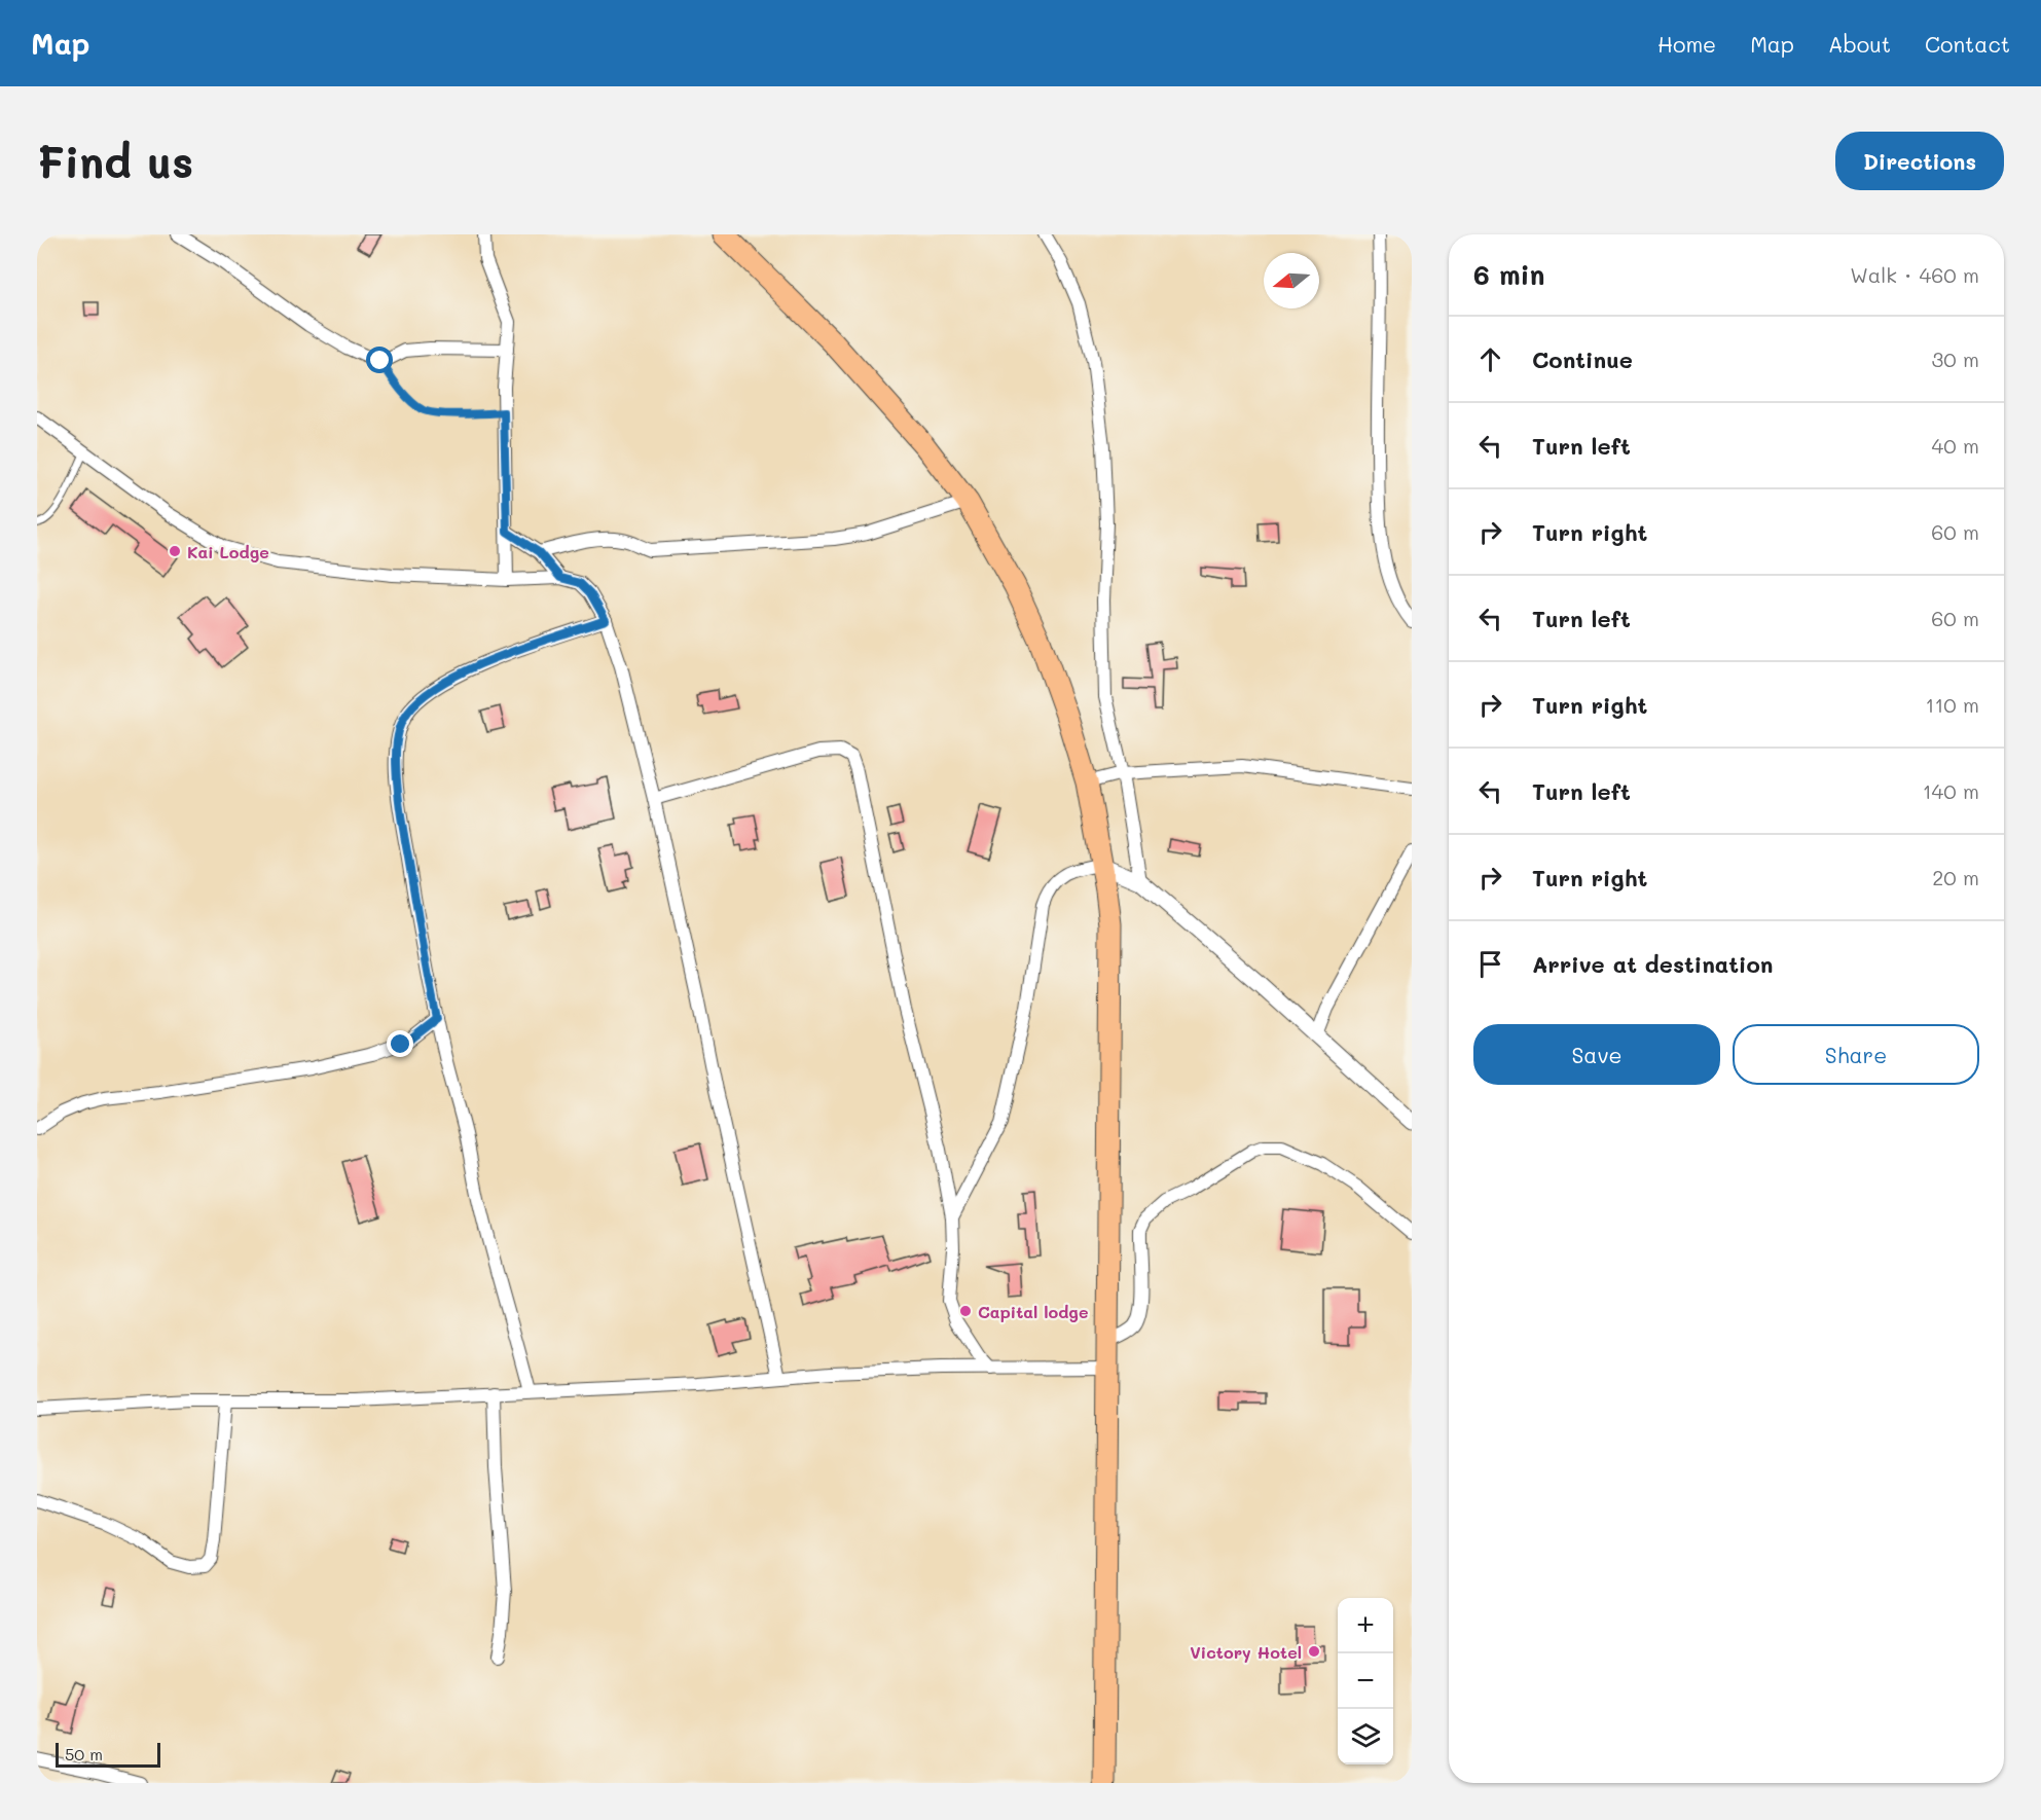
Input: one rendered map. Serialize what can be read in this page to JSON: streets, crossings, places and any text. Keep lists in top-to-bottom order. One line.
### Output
{"places":["Kai Lodge","Capital lodge","Victory Hotel"],"scale_bar":"50 m","north":"left","page":{"header":"Map","nav":["Home","Map","About","Contact"],"buttons":["Directions",["Save","Share"]],"title":"Find us","heading":["6 min","Walk · 460 m"],"list":[["Continue","30 m"],["Turn left","40 m"],["Turn right","60 m"],["Turn left","60 m"],["Turn right","110 m"],["Turn left","140 m"],["Turn right","20 m"],"Arrive at destination"],"map_buttons":["+","−"],"scale":"50 m"}}
